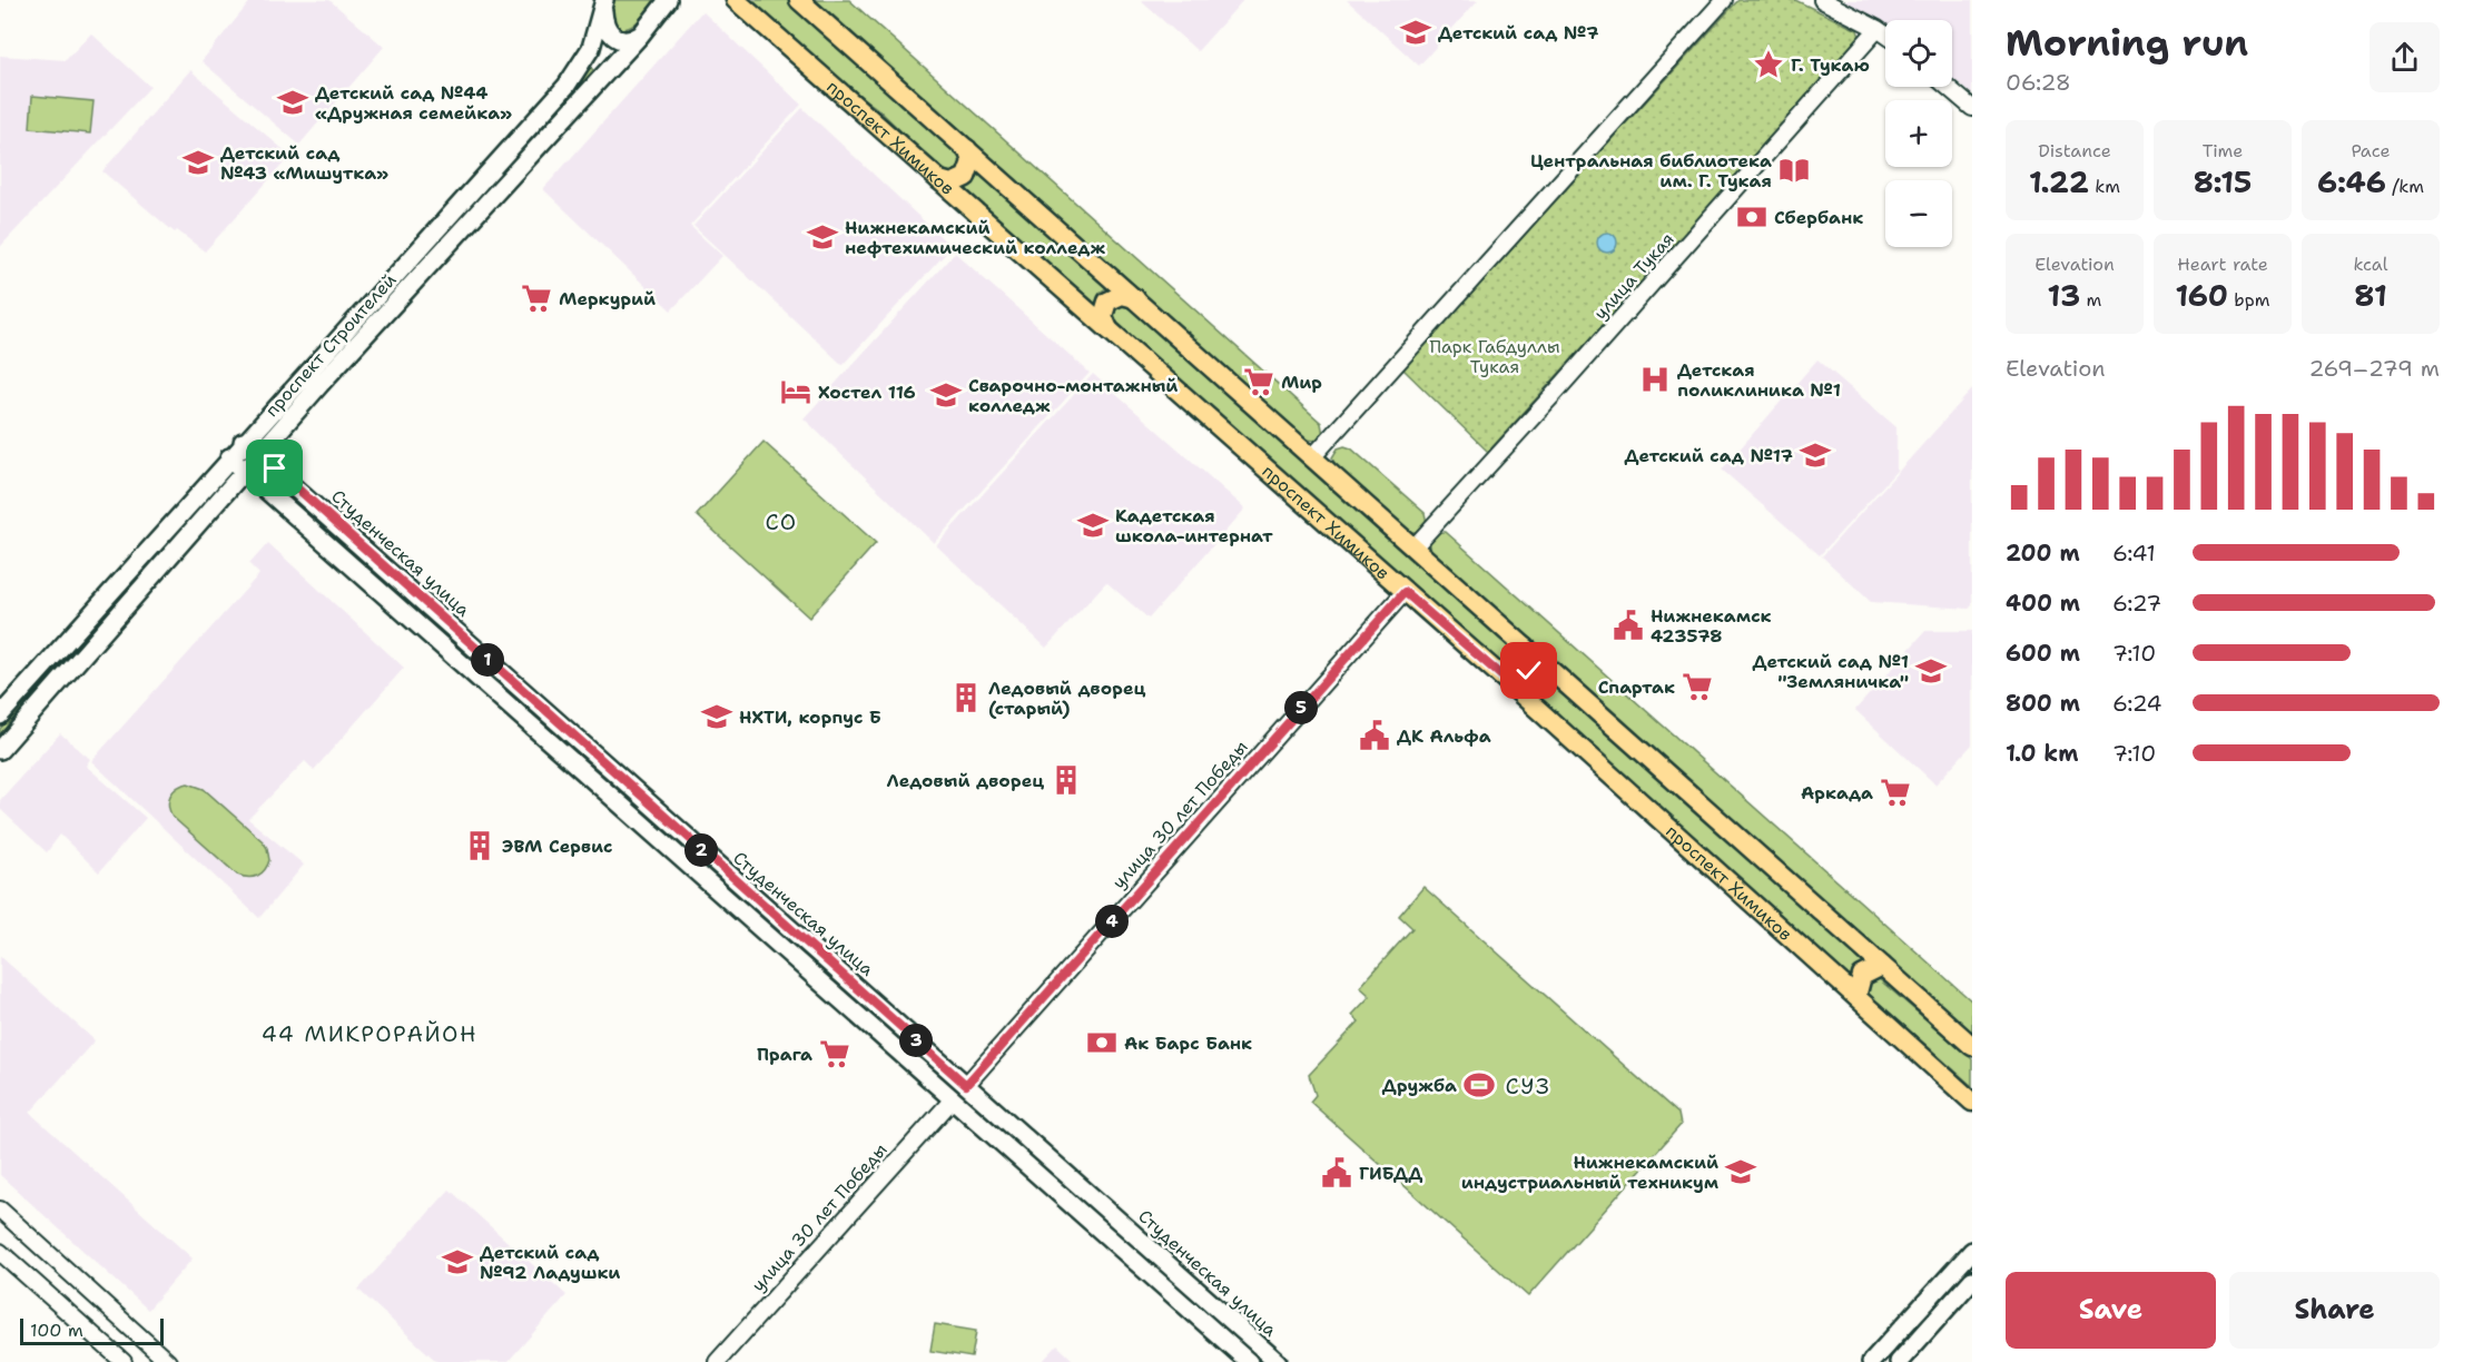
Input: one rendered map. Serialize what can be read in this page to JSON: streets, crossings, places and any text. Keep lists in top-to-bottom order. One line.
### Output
{"streets":{"main road":["проспект Химиков","проспект Строителей","Студенческая улица","улица 30 лет Победы"],"street":["улица Тукая"]},"crossings":[["проспект Химиков","улица 30 лет Победы"],["проспект Строителей","Студенческая улица"],["Студенческая улица","улица 30 лет Победы"]],"districts":["СО","44 МИКРОРАЙОН","СУЗ"],"parks":["Парк Габдуллы Тукая"],"places":{"school or university":["Детский сад №7","Детский сад №44 «Дружная семейка»","Детский сад №43 «Мишутка»","Нижнекамский нефтехимический колледж","Сварочно-монтажный колледж","Детский сад №17","Кадетская школа-интернат","Детский сад №1 \"Земляничка\"","НХТИ, корпус Б","Нижнекамский индустриальный техникум","Детский сад №92 Ладушки"],"place":["Г. Тукаю"],"library":["Центральная библиотека им. Г. Тукая"],"bank":["Сбербанк","Ак Барс Банк"],"supermarket":["Меркурий","Мир","Спартак","Аркада","Прага"],"hospital":["Детская поликлиника №1"],"hotel":["Хостел 116"],"public building":["Нижнекамск 423578","ДК Альфа","ГИБДД"],"building":["Ледовый дворец (старый)","Ледовый дворец","ЭВМ Сервис"],"sports":["Дружба"]},"scale_bar":"100 m","page":{"heading":["Morning run","06:28"],"map_buttons":["+","−"],"stats":[["Distance","1.22 km"],["Time","8:15"],["Pace","6:46 /km"],["Elevation","13 m"],["Heart rate","160 bpm"],["kcal","81"]],"chart":["Elevation","269–279 m"],"list":[{"name":"200 m","note":"6:41"},{"name":"400 m","note":"6:27"},{"name":"600 m","note":"7:10"},{"name":"800 m","note":"6:24"},{"name":"1.0 km","note":"7:10"}],"pins":["1","5","2","4","3"],"buttons":["Save","Share"],"scale":"100 m"}}
